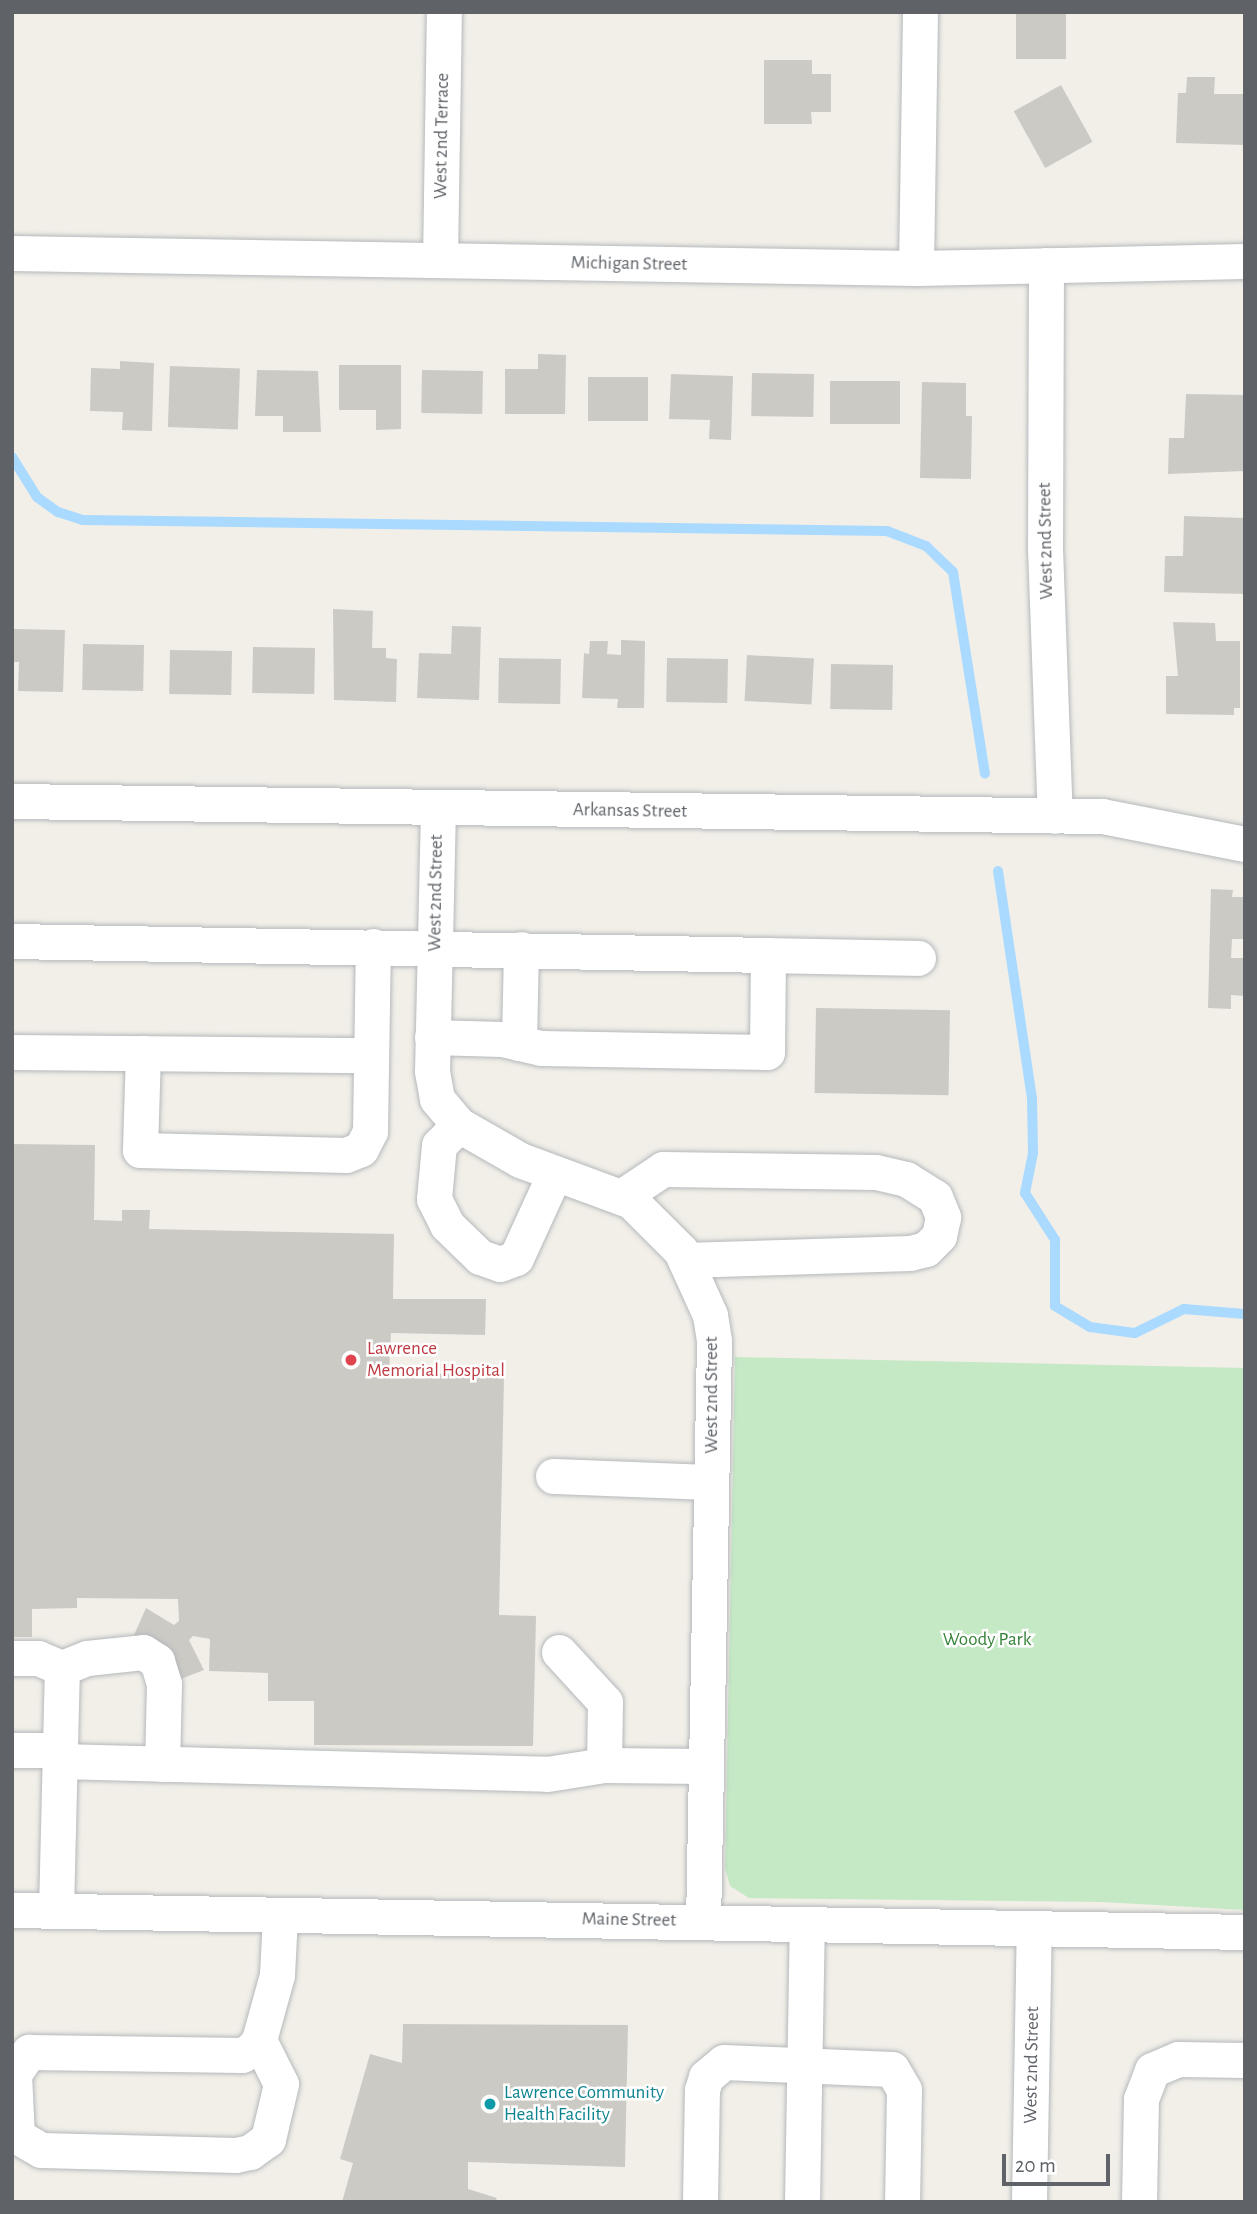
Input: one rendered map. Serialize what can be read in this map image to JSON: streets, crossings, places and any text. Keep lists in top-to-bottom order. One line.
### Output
{"streets":{"street":["West 2nd Terrace","Michigan Street","West 2nd Street","Arkansas Street","Maine Street"]},"crossings":[["West 2nd Terrace","Michigan Street"],["Michigan Street","West 2nd Street"],["West 2nd Street","Arkansas Street"],["West 2nd Street","Maine Street"]],"parks":["Woody Park"],"places":["Lawrence Memorial Hospital","Lawrence Community Health Facility"],"scale_bar":"20 m"}
